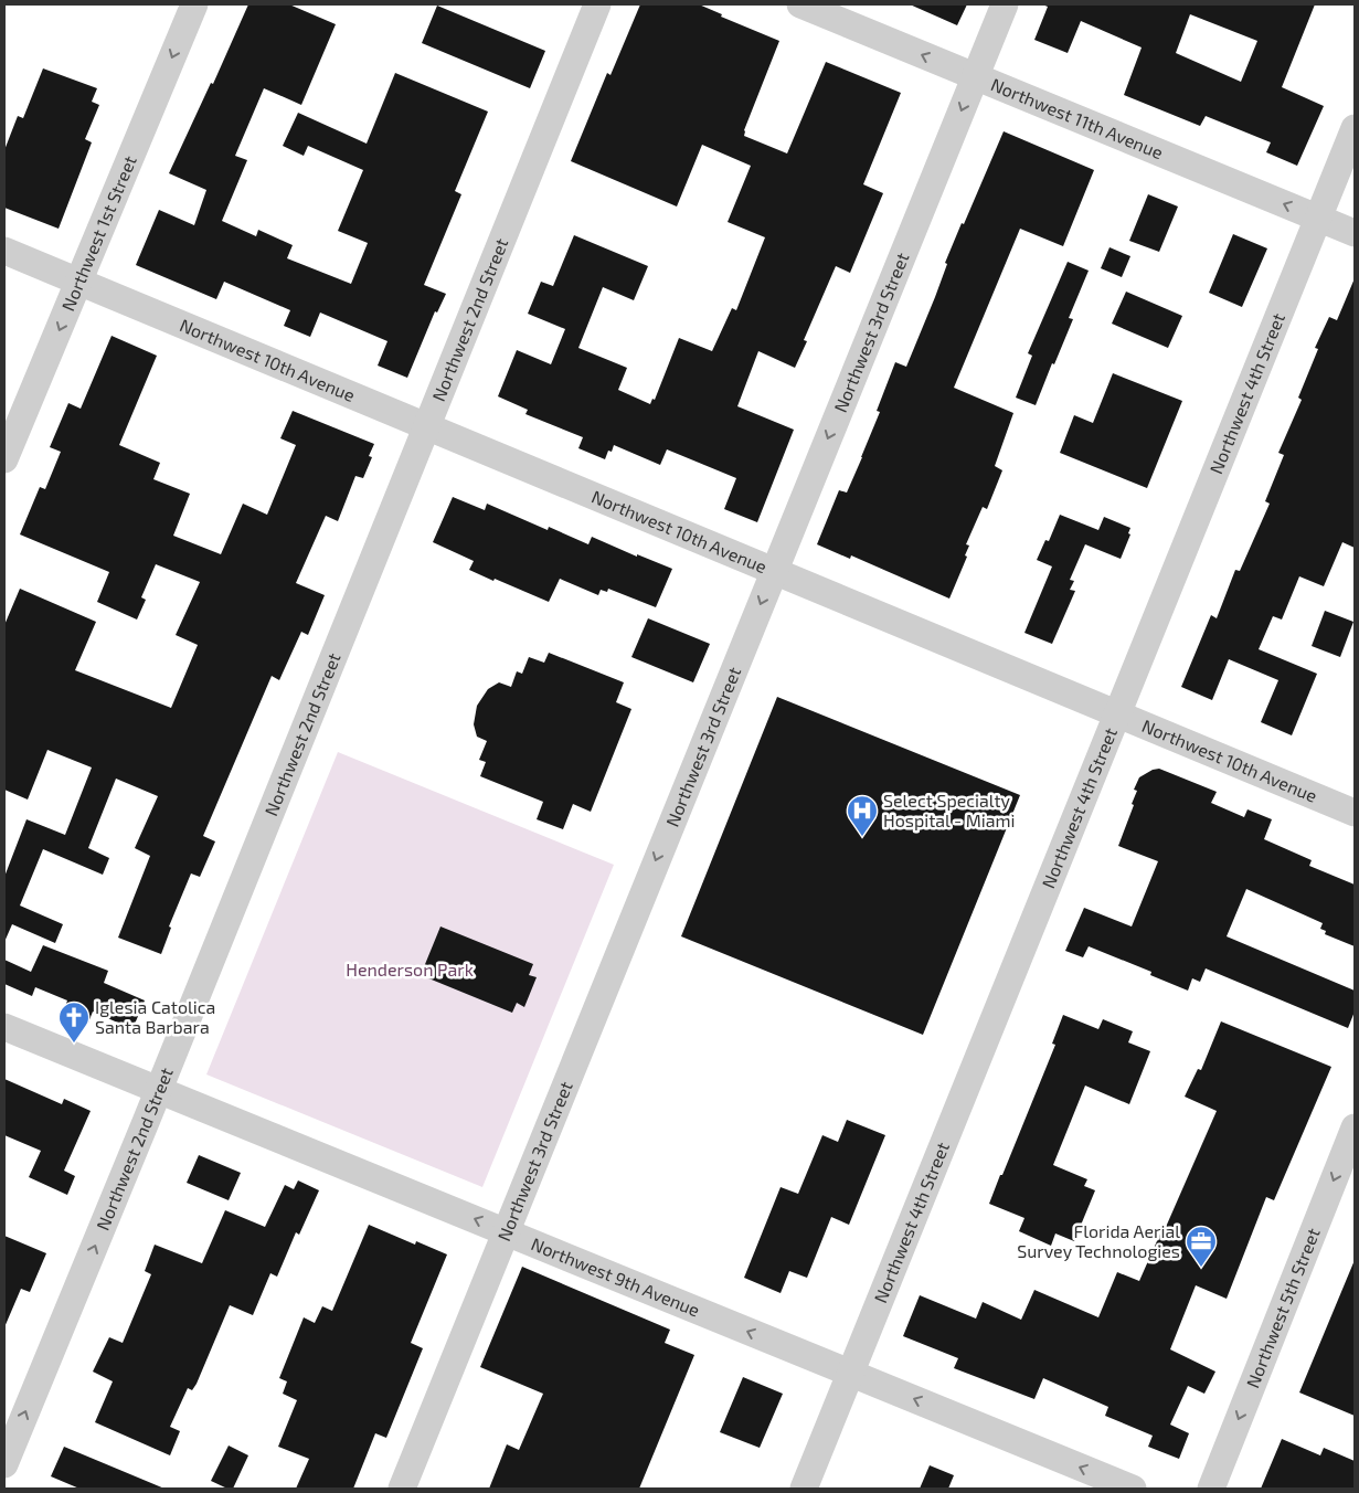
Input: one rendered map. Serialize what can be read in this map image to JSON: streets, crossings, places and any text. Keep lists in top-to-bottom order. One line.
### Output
{"streets":{"street":["Northwest 11th Avenue","Northwest 1st Street","Northwest 2nd Street","Northwest 3rd Street","Northwest 10th Avenue","Northwest 4th Street","Northwest 9th Avenue","Northwest 5th Street"]},"crossings":[["Northwest 11th Avenue","Northwest 3rd Street"],["Northwest 11th Avenue","Northwest 4th Street"],["Northwest 1st Street","Northwest 10th Avenue"],["Northwest 2nd Street","Northwest 10th Avenue"],["Northwest 2nd Street","Northwest 9th Avenue"],["Northwest 3rd Street","Northwest 10th Avenue"],["Northwest 3rd Street","Northwest 9th Avenue"],["Northwest 10th Avenue","Northwest 4th Street"],["Northwest 4th Street","Northwest 9th Avenue"]],"one_way":["Northwest 11th Avenue","Northwest 1st Street","Northwest 3rd Street","Northwest 9th Avenue","Northwest 5th Street"],"parks":["Henderson Park"],"places":{"hospital":["Select Specialty Hospital - Miami"],"church":["Iglesia Catolica Santa Barbara"],"office":["Florida Aerial Survey Technologies"]}}
